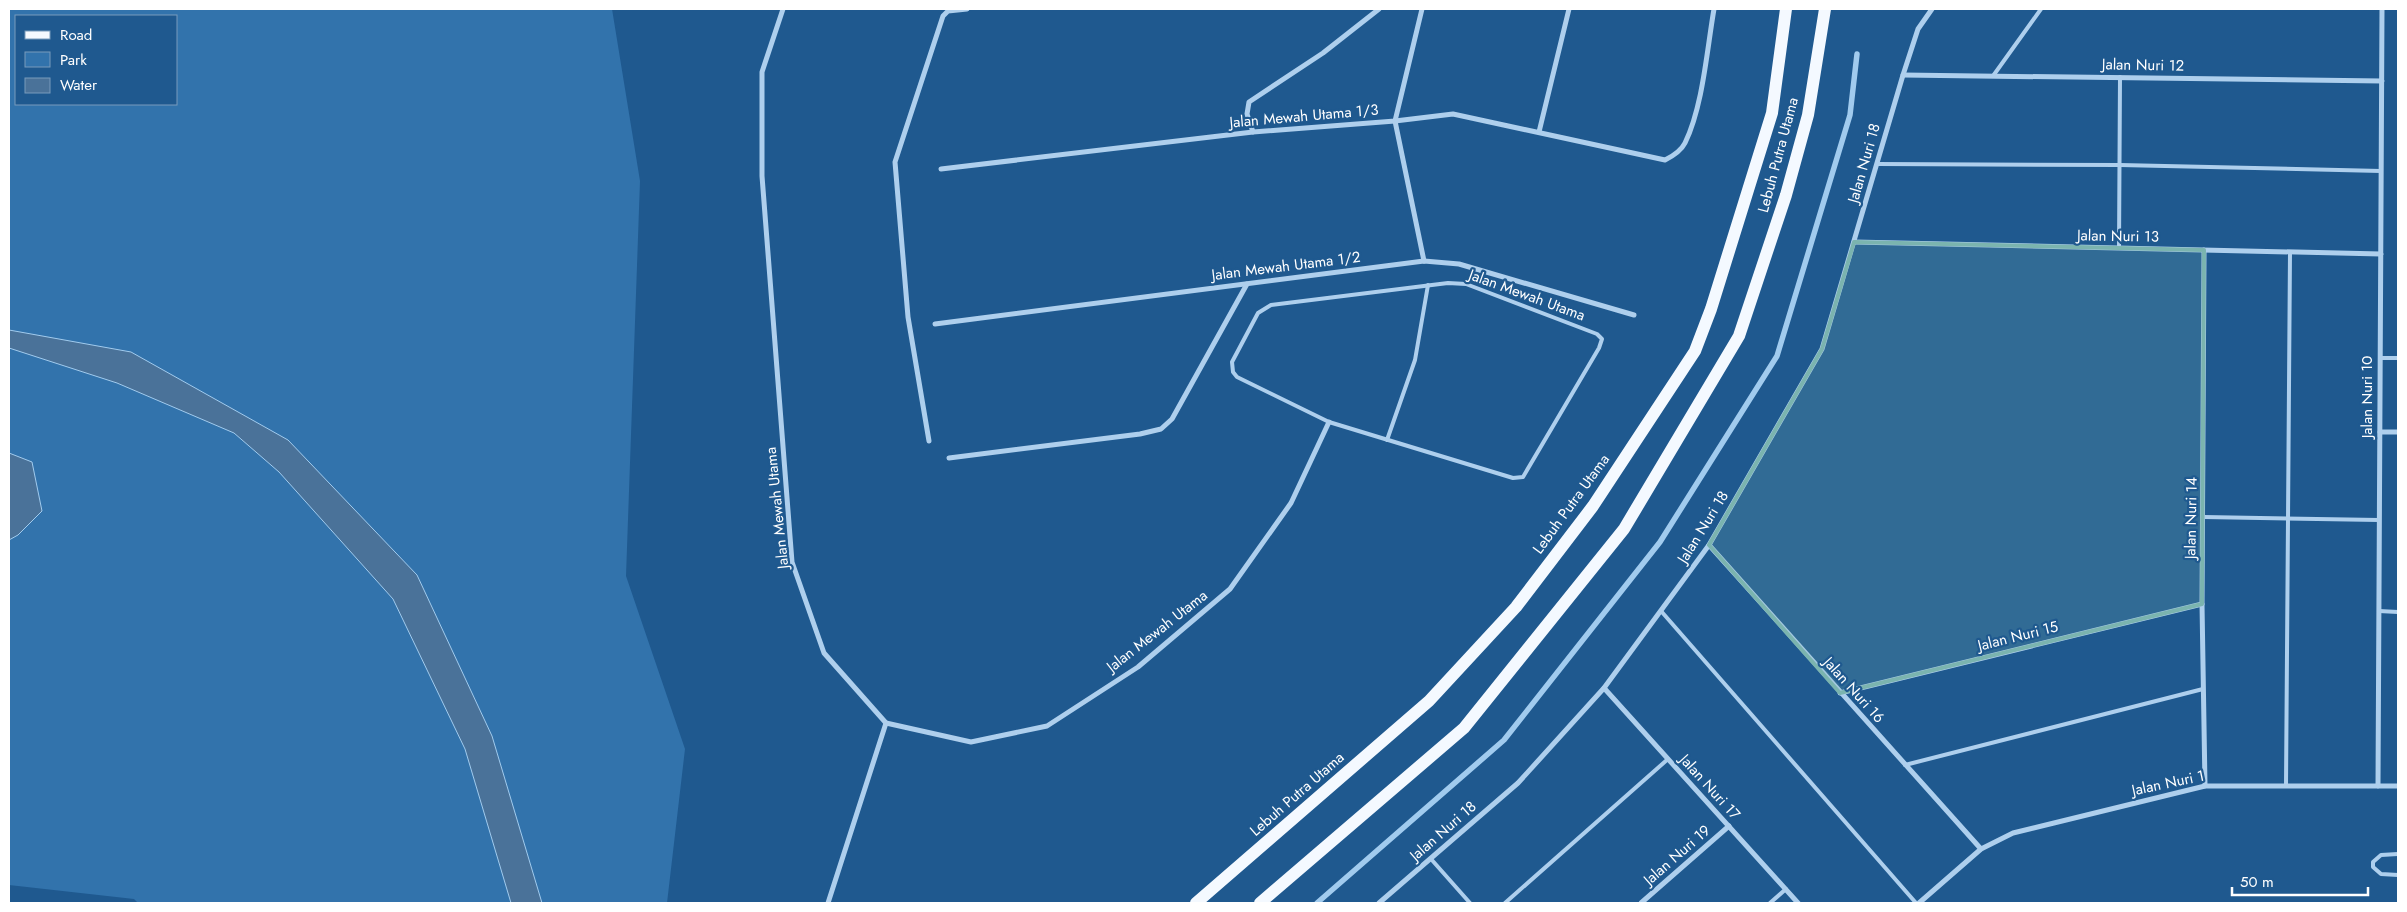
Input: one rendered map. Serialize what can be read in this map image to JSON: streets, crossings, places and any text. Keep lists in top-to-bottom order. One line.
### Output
{"streets":{"main road":["Lebuh Putra Utama"],"street":["Jalan Nuri 12","Jalan Mewah Utama 1/3","Jalan Nuri 18","Jalan Nuri 13","Jalan Mewah Utama 1/2","Jalan Mewah Utama","Jalan Nuri 10","Jalan Nuri 14","Jalan Nuri 15","Jalan Nuri 16","Jalan Nuri 1","Jalan Nuri 17","Jalan Nuri 19"]},"crossings":[["Jalan Nuri 12","Jalan Nuri 18"],["Jalan Nuri 12","Jalan Nuri 10"],["Jalan Nuri 18","Jalan Nuri 13"],["Jalan Nuri 18","Jalan Nuri 16"],["Jalan Nuri 18","Jalan Nuri 17"],["Jalan Nuri 13","Jalan Nuri 10"],["Jalan Nuri 13","Jalan Nuri 14"],["Jalan Nuri 10","Jalan Nuri 1"],["Jalan Nuri 14","Jalan Nuri 15"],["Jalan Nuri 14","Jalan Nuri 1"],["Jalan Nuri 15","Jalan Nuri 16"],["Jalan Nuri 16","Jalan Nuri 1"],["Jalan Nuri 17","Jalan Nuri 19"]],"legend":["Road","Park","Water"],"scale_bar":"50 m"}
